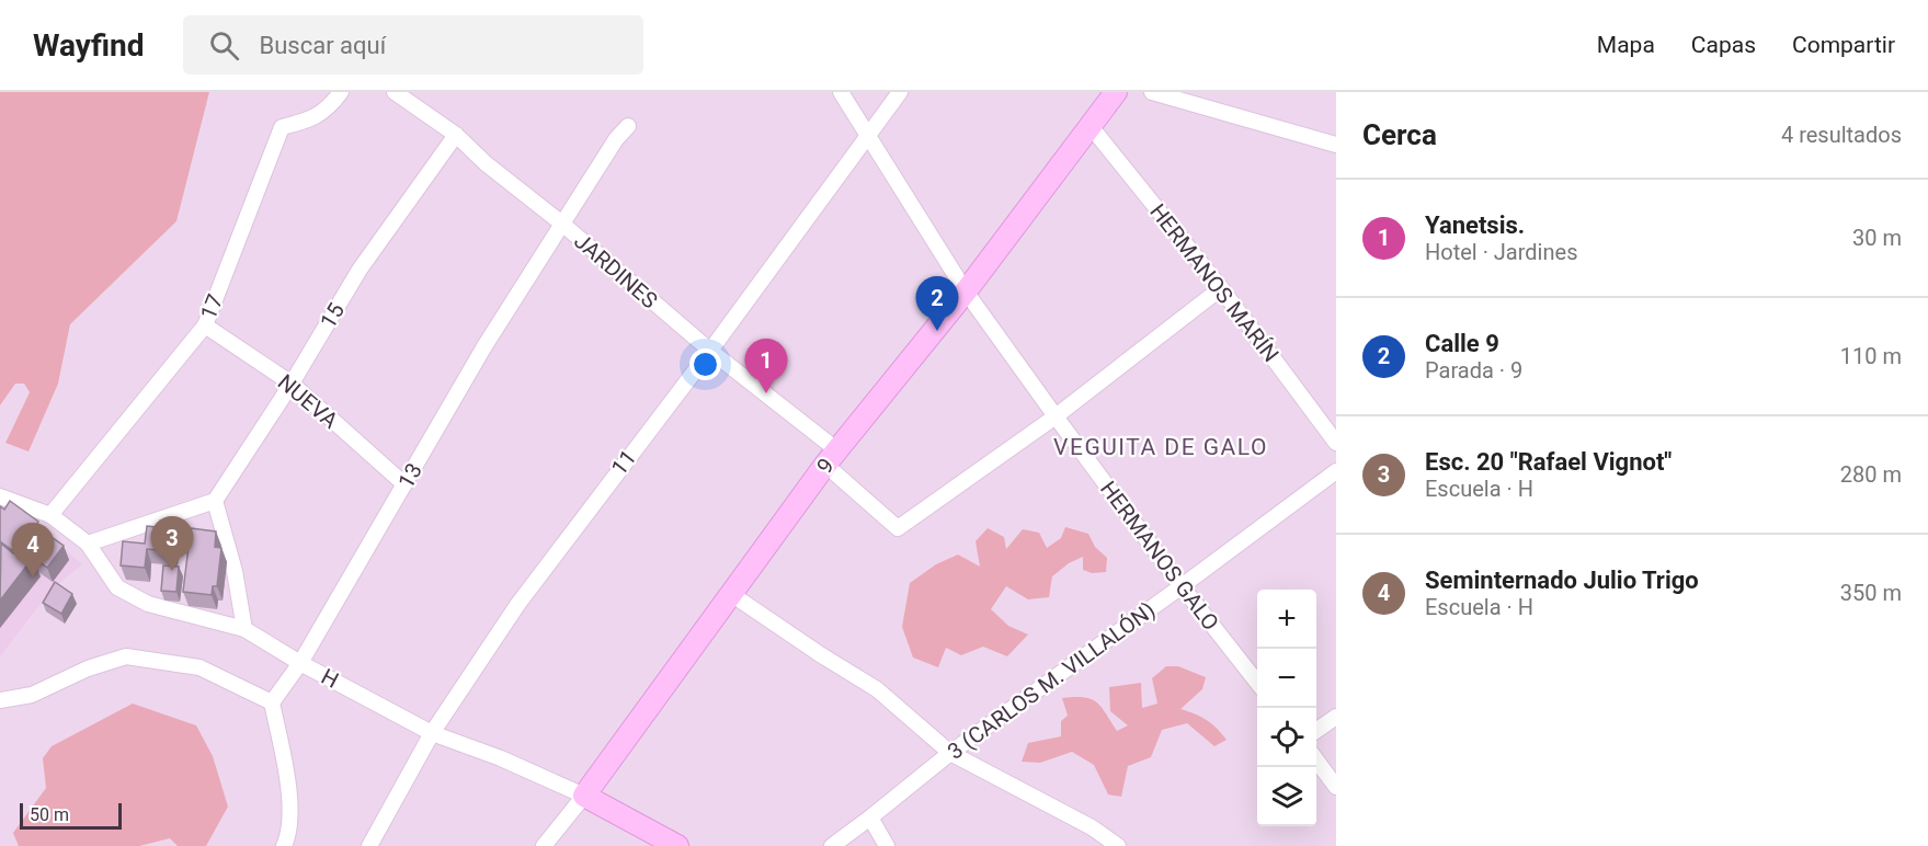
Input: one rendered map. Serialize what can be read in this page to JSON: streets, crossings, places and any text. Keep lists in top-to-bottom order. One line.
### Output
{"streets":{"street":["JARDINES","HERMANOS MARÍN","17","15","NUEVA","11","9","13","HERMANOS GALO","H","3 (CARLOS M. VILLALÓN)"]},"crossings":[["JARDINES","15"],["JARDINES","11"],["JARDINES","9"],["JARDINES","13"],["JARDINES","HERMANOS GALO"],["HERMANOS MARÍN","9"],["17","NUEVA"],["17","H"],["15","NUEVA"],["NUEVA","13"],["11","HERMANOS GALO"],["11","H"],["9","HERMANOS GALO"],["9","H"],["13","H"],["HERMANOS GALO","3 (CARLOS M. VILLALÓN)"]],"districts":["VEGUITA DE GALO"],"scale_bar":"50 m","page":{"header":"Wayfind","search":"Buscar aquí","nav":["Mapa","Capas","Compartir"],"heading":["Cerca","4 resultados"],"list":[{"mark":"1","name":"Yanetsis.","note":"Hotel · Jardines","value":"30 m"},{"mark":"2","name":"Calle 9","note":"Parada · 9","value":"110 m"},{"mark":"3","name":"Esc. 20 \"Rafael Vignot\"","note":"Escuela · H","value":"280 m"},{"mark":"4","name":"Seminternado Julio Trigo","note":"Escuela · H","value":"350 m"}],"pins":["2","1","3","4"],"map_buttons":["+","−"],"scale":"50 m"}}
